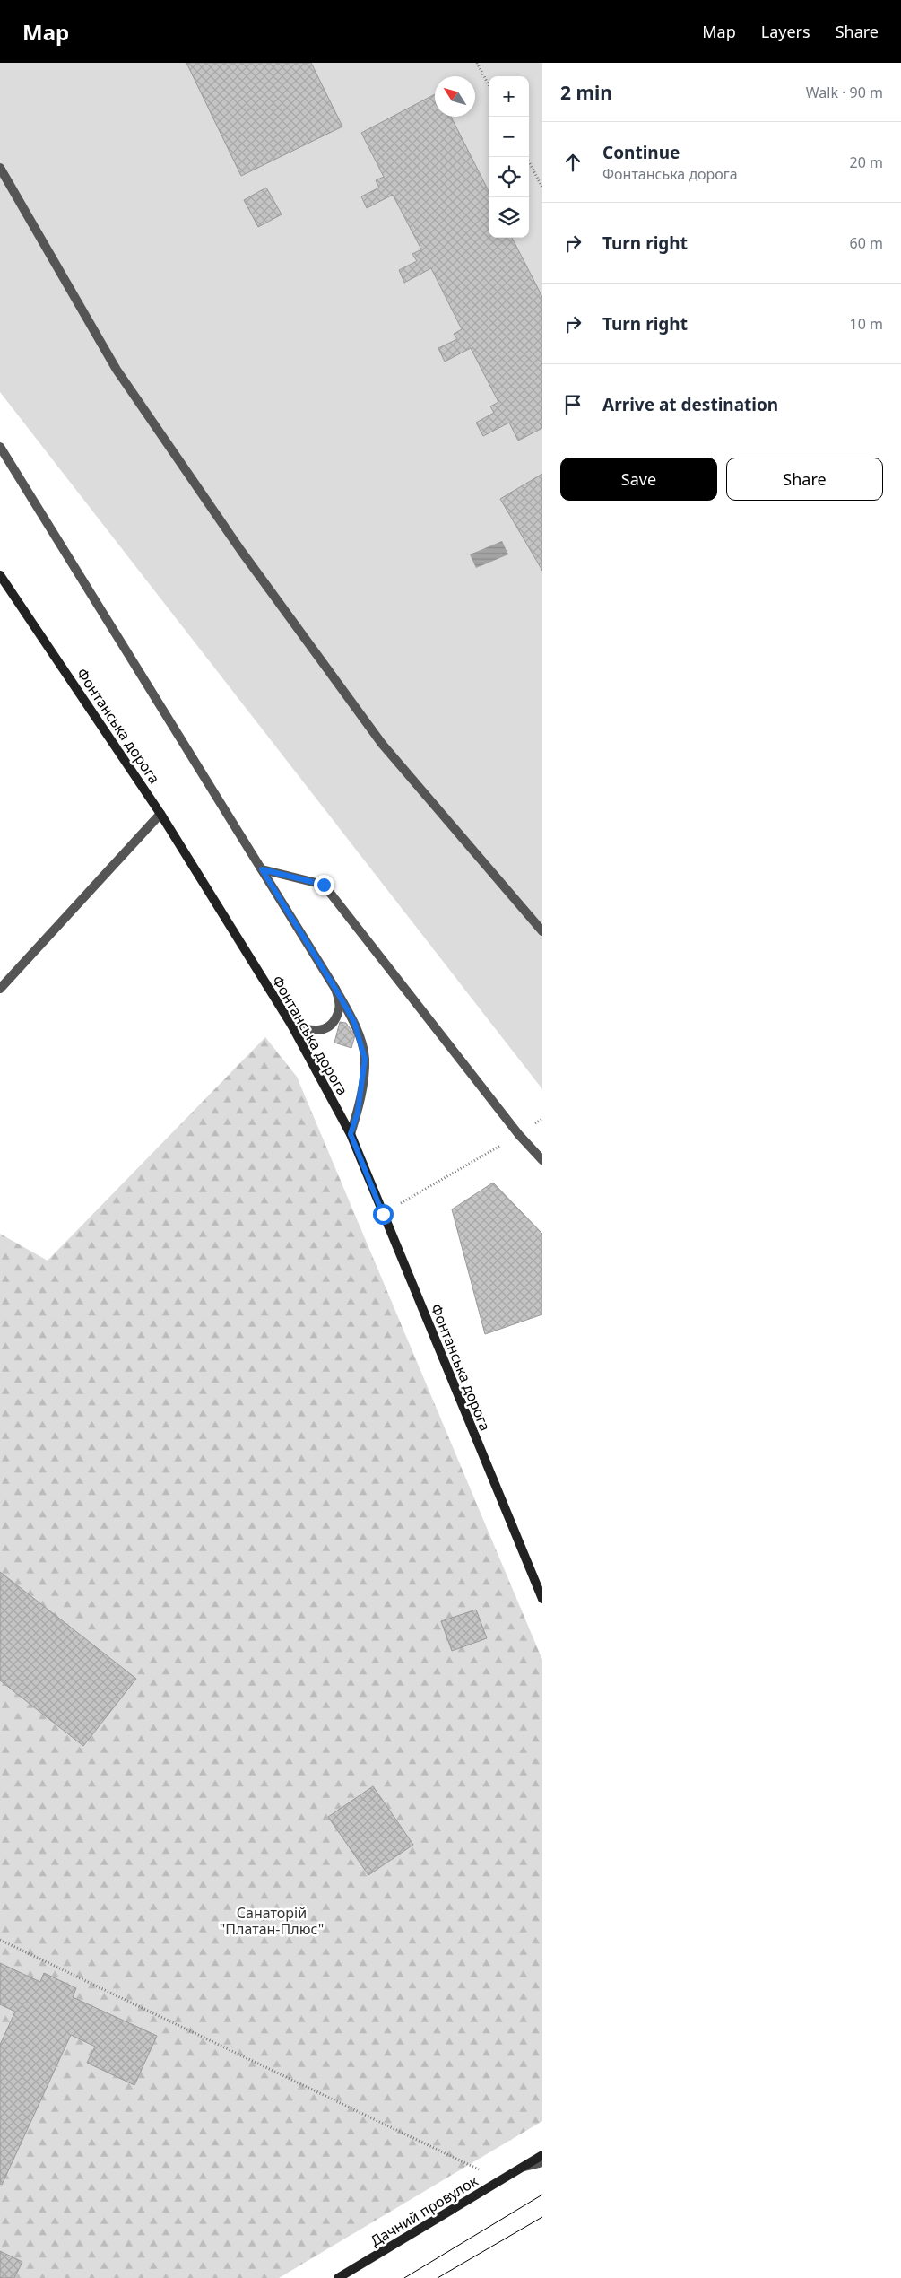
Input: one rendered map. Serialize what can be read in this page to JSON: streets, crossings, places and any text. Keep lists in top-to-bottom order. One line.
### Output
{"streets":{"main road":["Фонтанська дорога","Дачний провулок"]},"parks":["Санаторій \"Платан-Плюс\""],"north":"top left","page":{"header":"Map","nav":["Map","Layers","Share"],"heading":["2 min","Walk · 90 m"],"map_buttons":["+","−"],"list":[["Continue","Фонтанська дорога","20 m"],["Turn right","60 m"],["Turn right","10 m"],"Arrive at destination"],"buttons":["Save","Share"]}}
